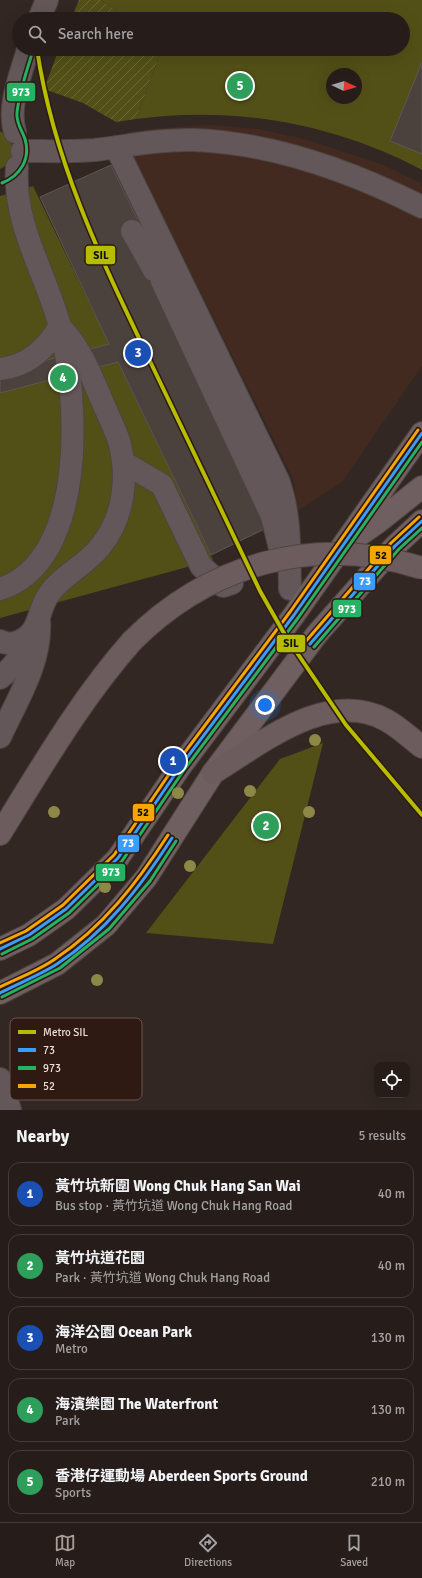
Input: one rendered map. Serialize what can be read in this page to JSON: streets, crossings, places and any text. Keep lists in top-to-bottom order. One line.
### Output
{"lines":["metro line SIL","transit line 973","transit line 52","transit line 73"],"legend":["Metro SIL","73","973","52"],"north":"right","page":{"search":"Search here","pins":["5","3","4","1","2"],"heading":["Nearby","5 results"],"list":[{"mark":"1","name":"黃竹坑新圍 Wong Chuk Hang San Wai","note":"Bus stop · 黃竹坑道 Wong Chuk Hang Road","value":"40 m"},{"mark":"2","name":"黃竹坑道花園","note":"Park · 黃竹坑道 Wong Chuk Hang Road","value":"40 m"},{"mark":"3","name":"海洋公園 Ocean Park","note":"Metro","value":"130 m"},{"mark":"4","name":"海濱樂園 The Waterfront","note":"Park","value":"130 m"},{"mark":"5","name":"香港仔運動場 Aberdeen Sports Ground","note":"Sports","value":"210 m"}],"nav":["Map","Directions","Saved"]}}
